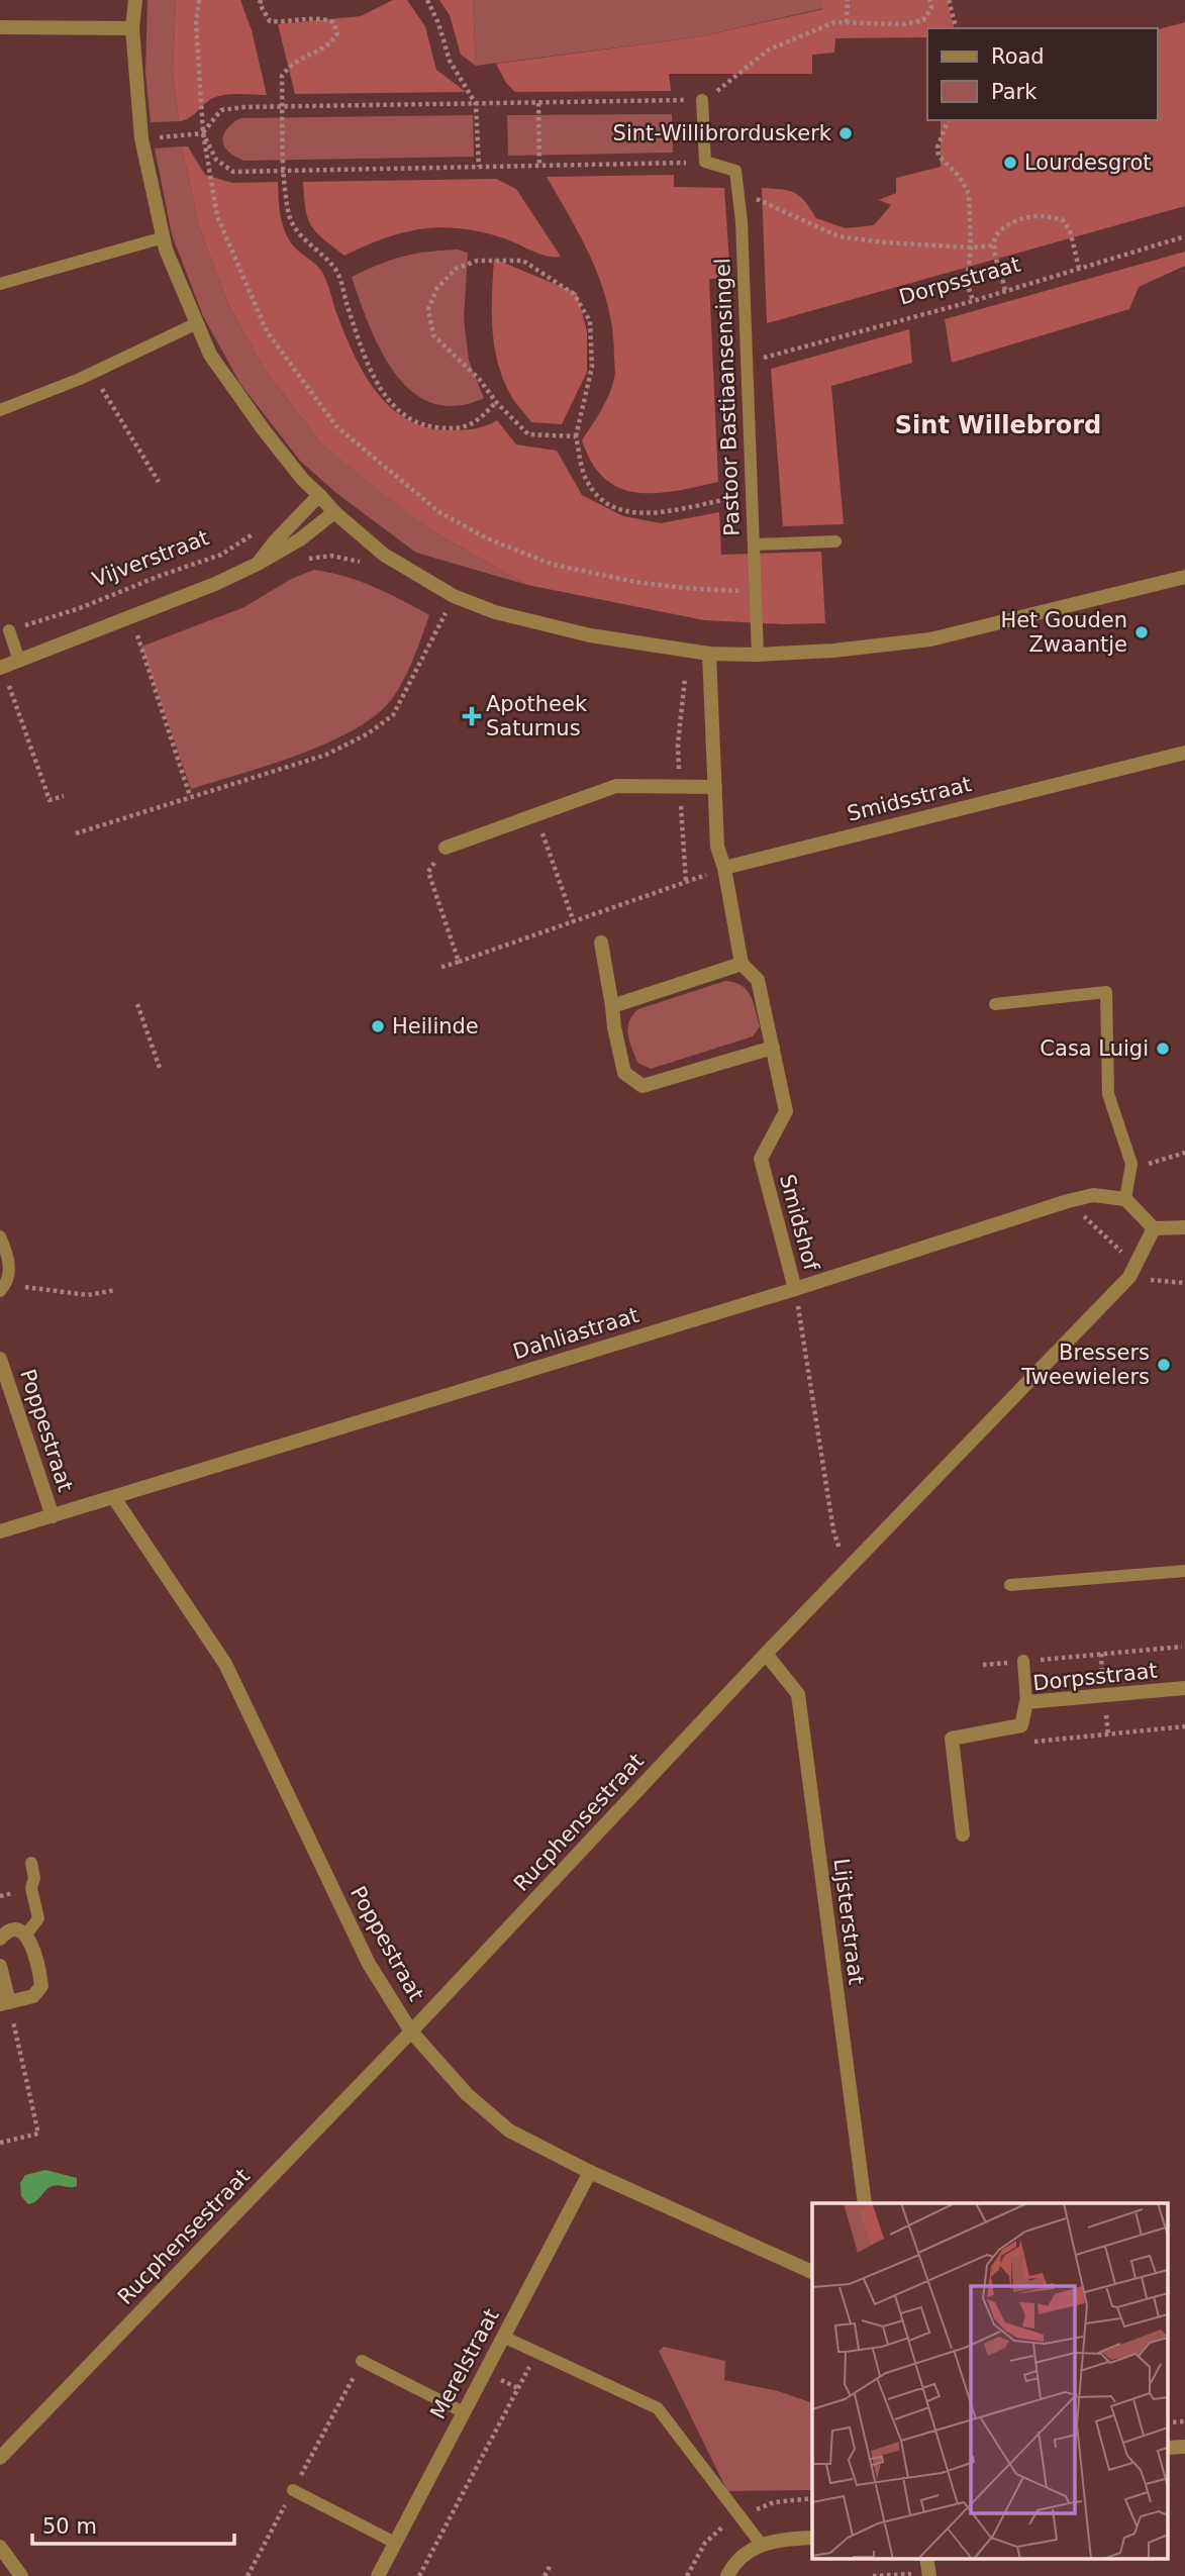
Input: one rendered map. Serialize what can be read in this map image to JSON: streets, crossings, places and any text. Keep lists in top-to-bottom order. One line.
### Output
{"streets":{"street":["Dorpsstraat","Smidsstraat","Smidshof","Dahliastraat","Poppestraat","Rucphensestraat","Lijsterstraat","Merelstraat"],"lane":["Pastoor Bastiaansensingel"],"path":["Vijverstraat"]},"crossings":[["Dorpsstraat","Pastoor Bastiaansensingel"],["Smidsstraat","Smidshof"],["Smidshof","Dahliastraat"],["Dahliastraat","Poppestraat"],["Poppestraat","Rucphensestraat"],["Poppestraat","Merelstraat"],["Rucphensestraat","Lijsterstraat"]],"districts":["Sint Willebrord"],"places":{"other":["Sint-Willibrorduskerk","Lourdesgrot","Het Gouden Zwaantje","Heilinde","Casa Luigi","Bressers Tweewielers"],"health":["Apotheek Saturnus"]},"legend":["Road","Park"],"scale_bar":"50 m"}
